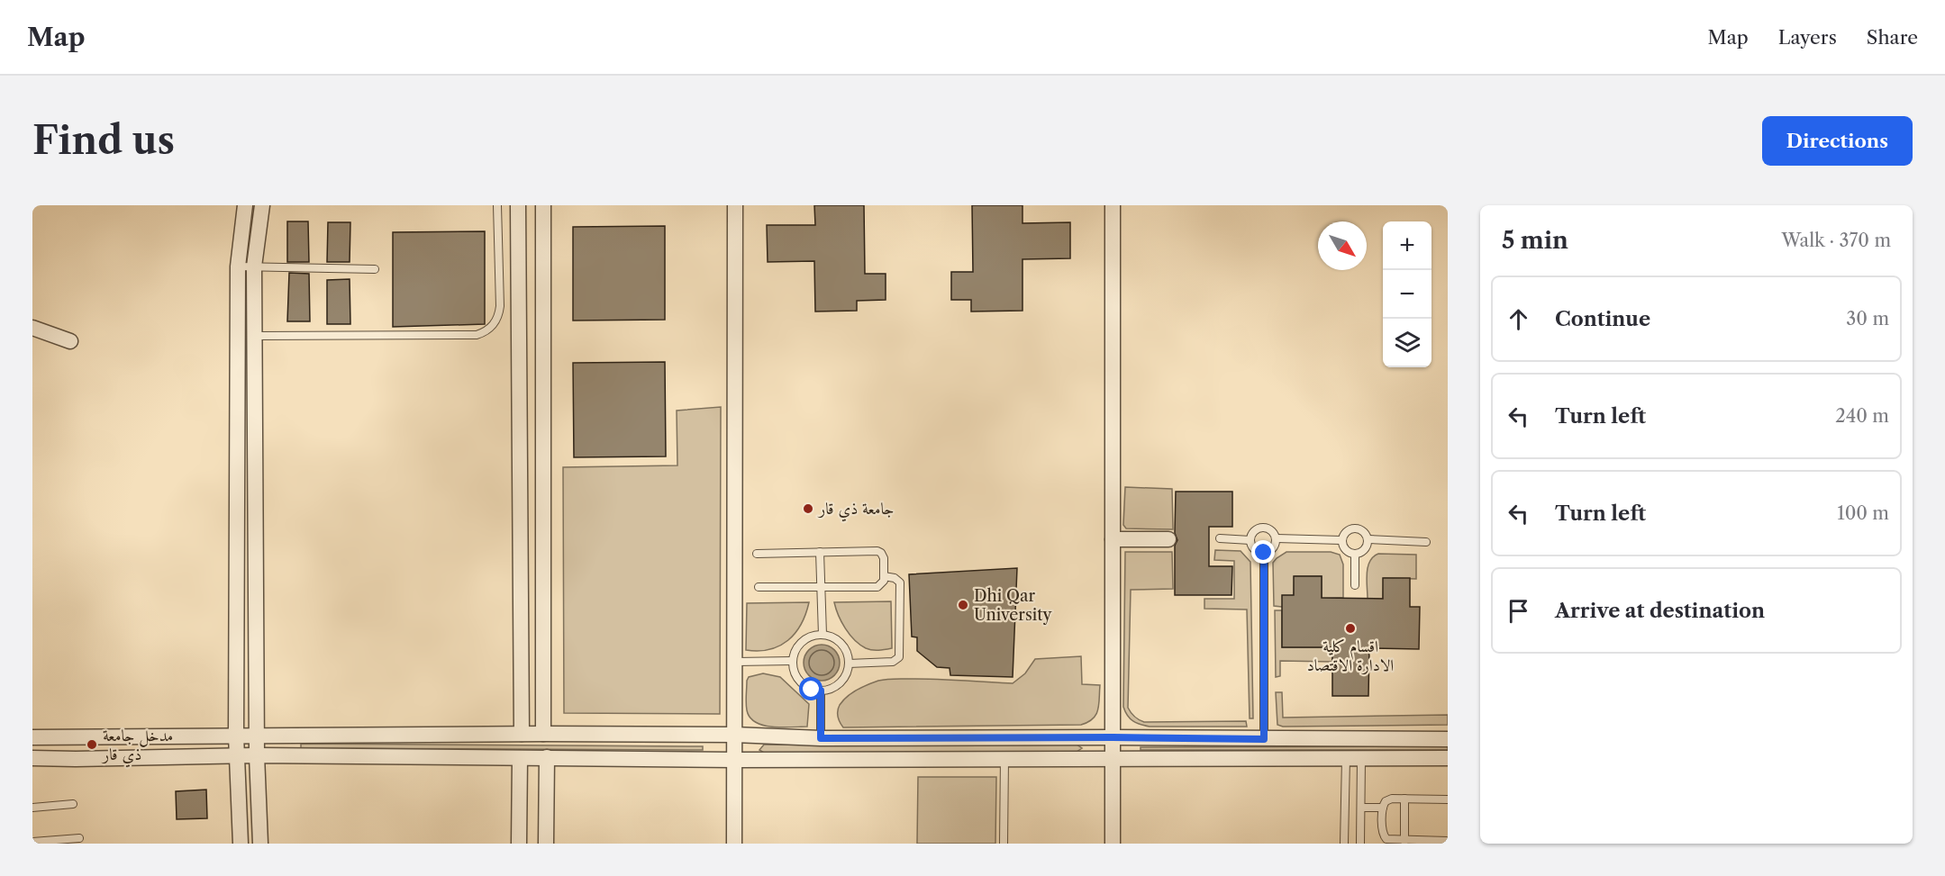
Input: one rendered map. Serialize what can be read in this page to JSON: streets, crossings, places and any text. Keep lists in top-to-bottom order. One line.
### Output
{"places":["جامعة ذي قار","Dhi Qar University","اقسام كلية الادارة الاقتصاد","مدخل جامعة ذي قار"],"north":"bottom right","page":{"header":"Map","nav":["Map","Layers","Share"],"buttons":"Directions","title":"Find us","heading":["5 min","Walk · 370 m"],"map_buttons":["+","−"],"list":[["Continue","30 m"],["Turn left","240 m"],["Turn left","100 m"],"Arrive at destination"]}}
